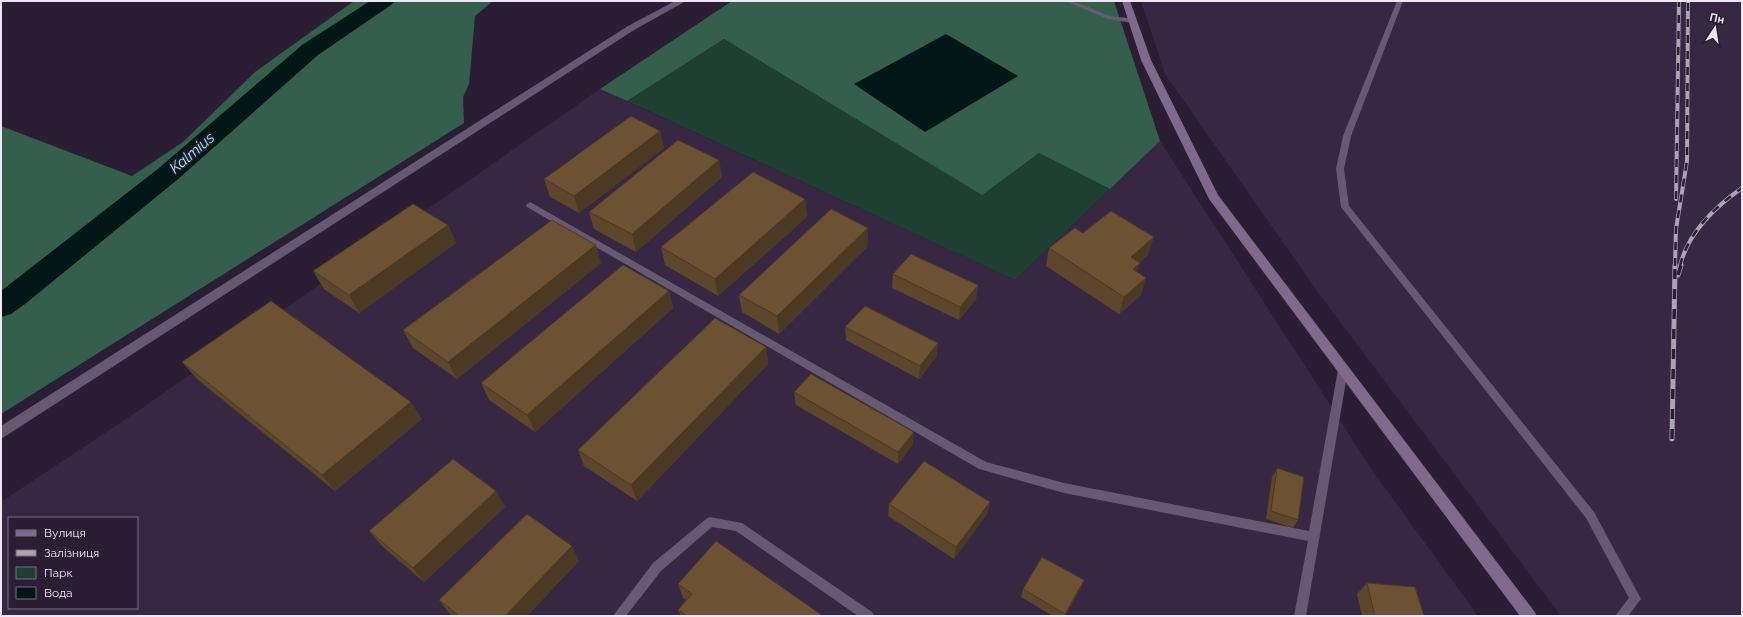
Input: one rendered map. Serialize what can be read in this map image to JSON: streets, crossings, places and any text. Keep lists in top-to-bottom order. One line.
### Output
{"water":["Kalmius"],"legend":["Вулиця","Залізниця","Парк","Вода"],"north":"top"}
